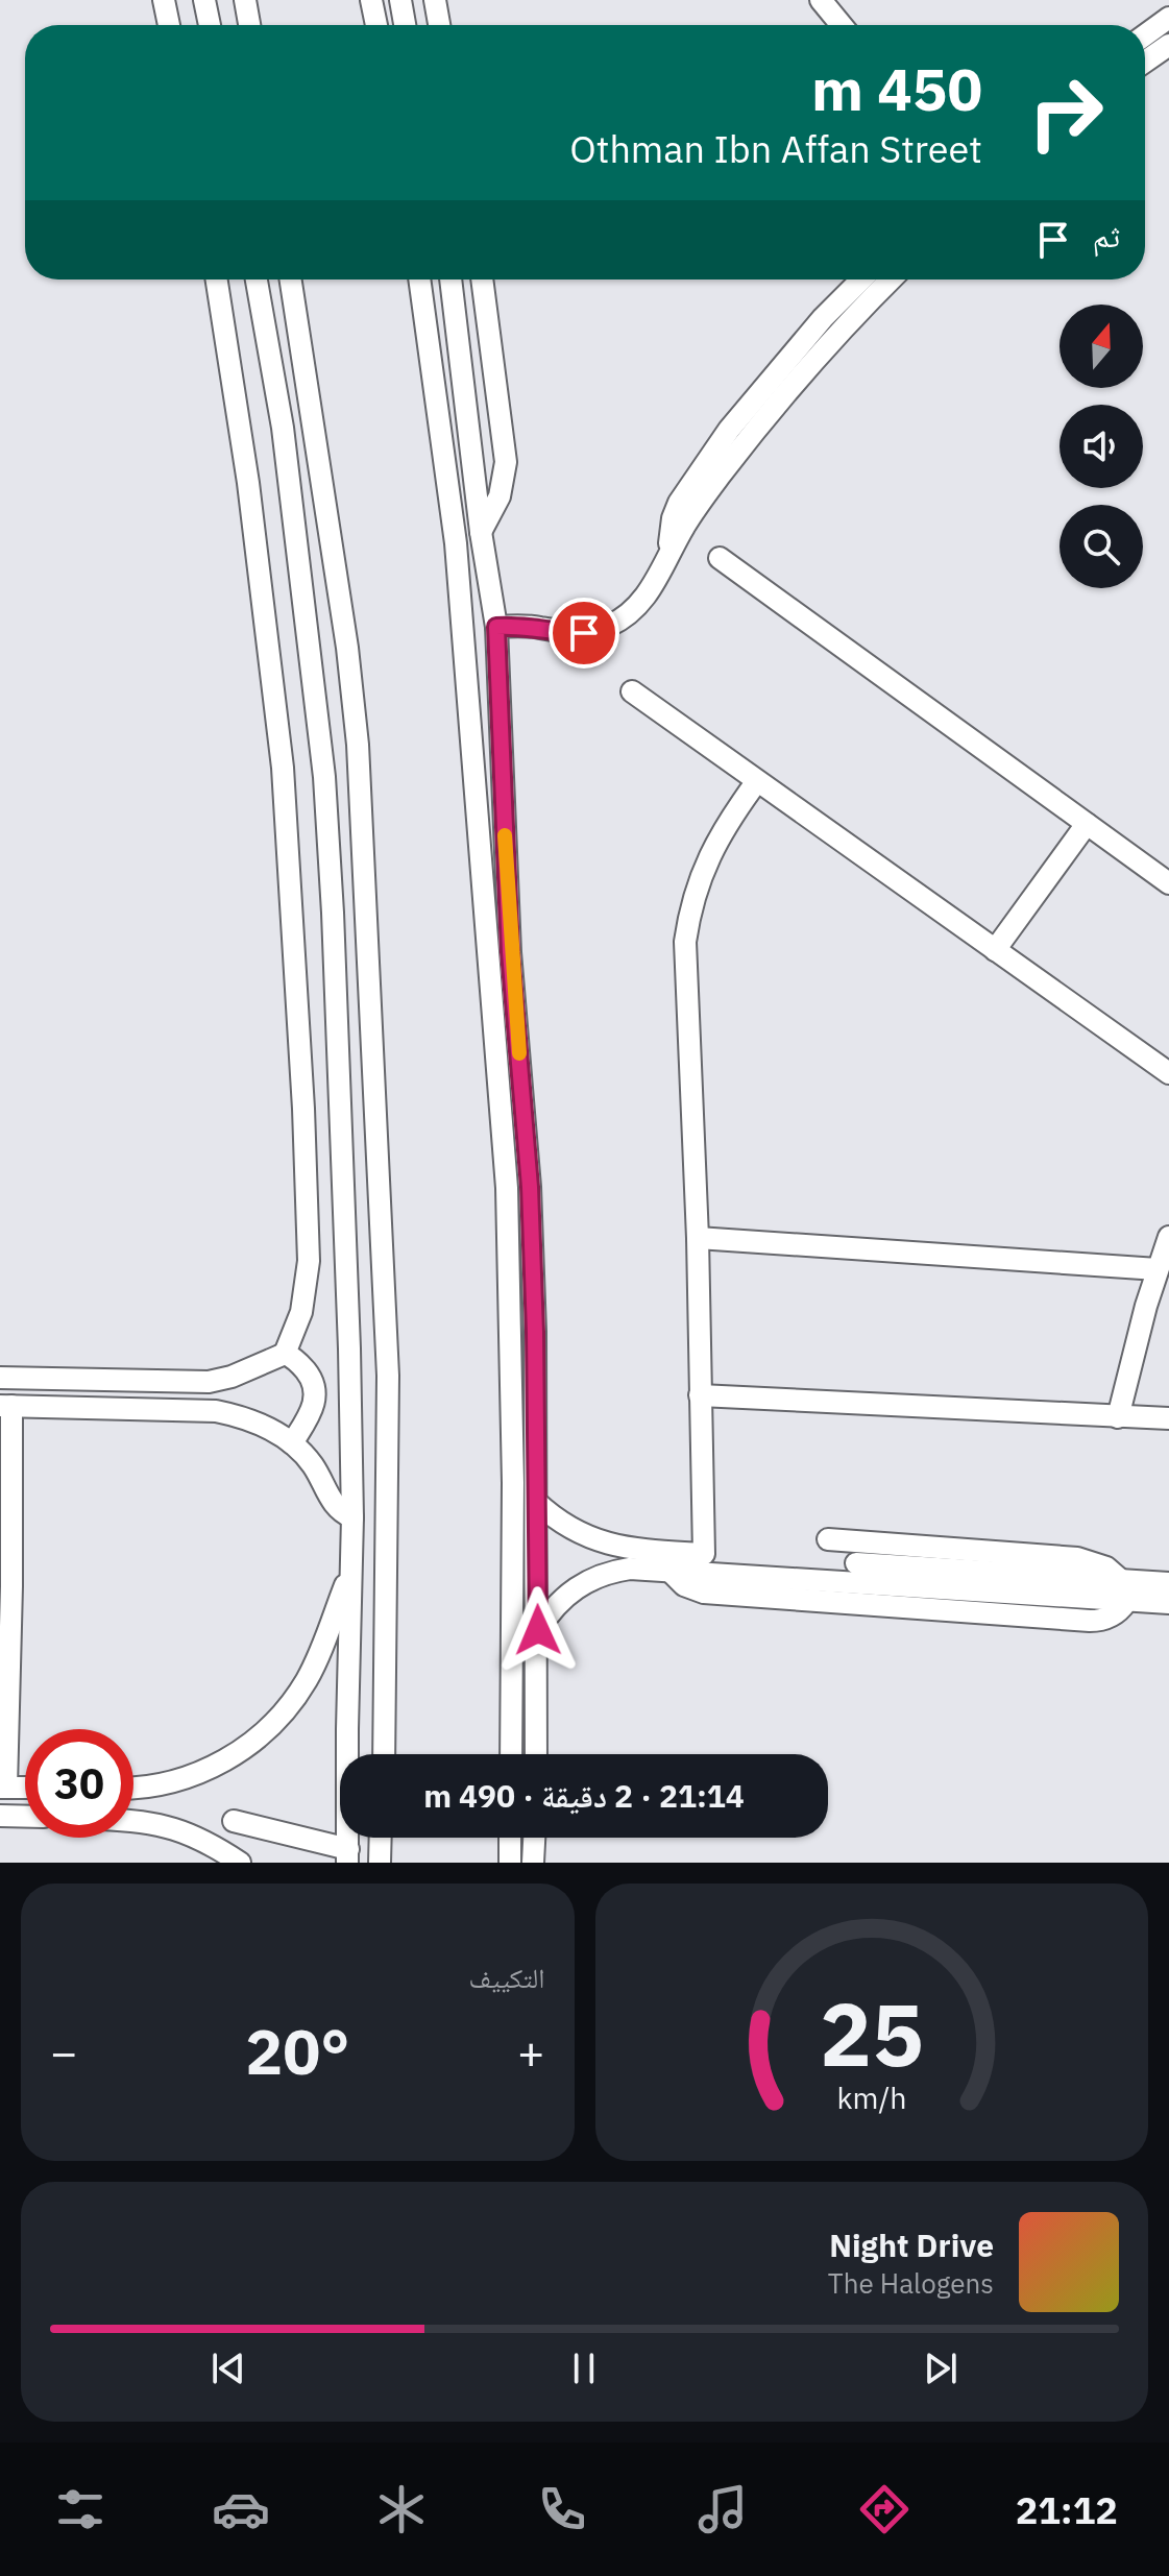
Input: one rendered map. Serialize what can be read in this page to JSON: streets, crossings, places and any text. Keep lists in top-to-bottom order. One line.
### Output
{"north":"top","page":{"turn":["450 m","Othman Ibn Affan Street"],"then":"ثم","limit":"30","trip":"21:14 · 2 دقيقة · 490 m","tile":"التكييف","heat":["−","20°","+"],"song":["Night Drive","The Halogens"],"tabs":"21:12","gauge":["25","km/h"]}}
